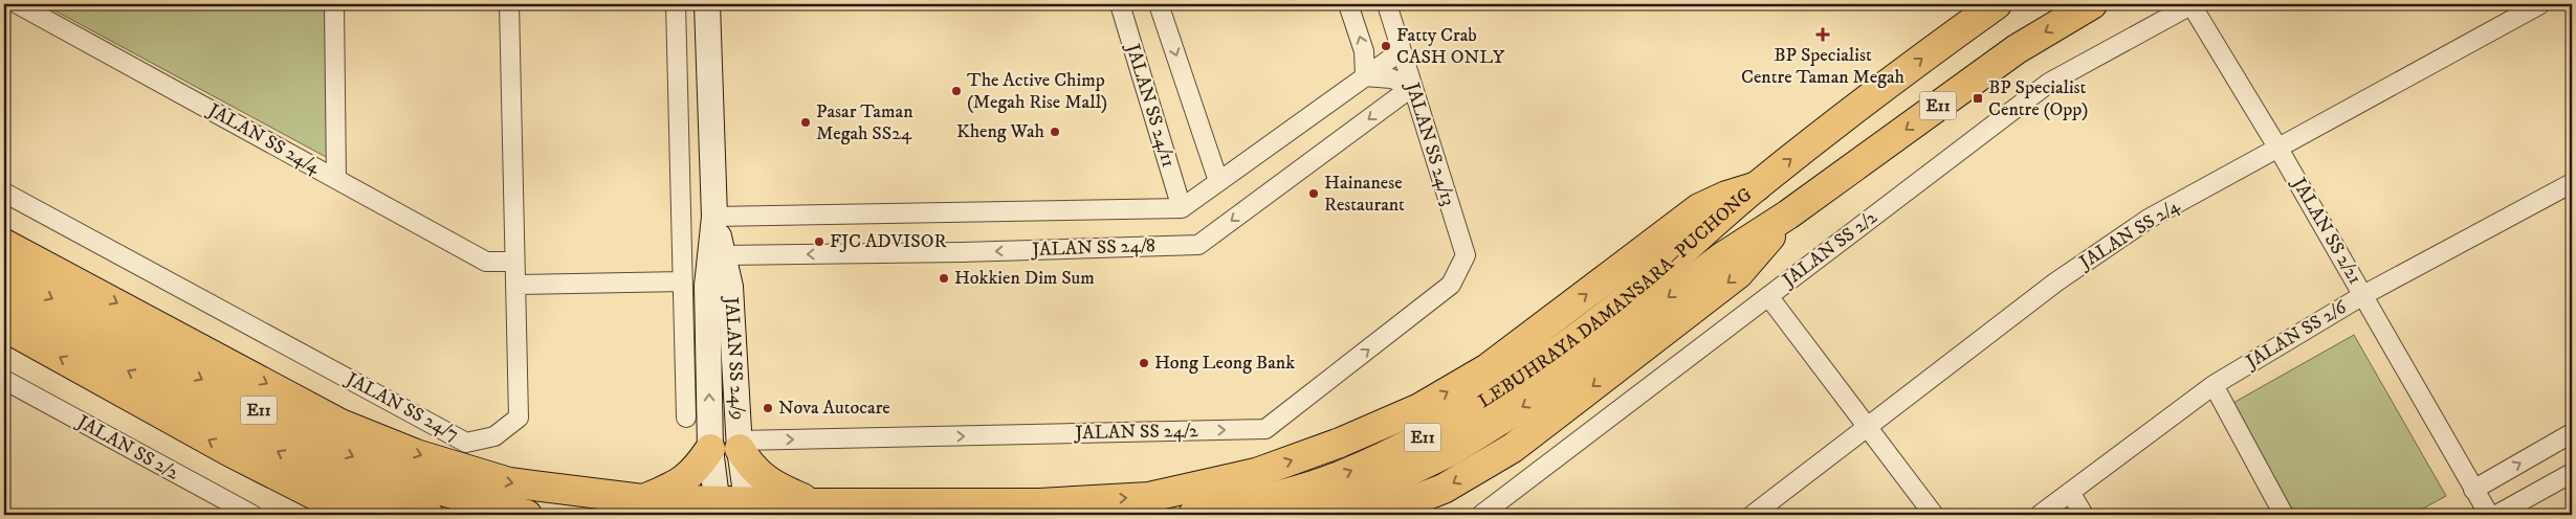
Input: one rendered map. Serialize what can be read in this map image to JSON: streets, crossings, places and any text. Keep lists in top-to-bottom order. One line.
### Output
{"streets":{"highway":["E11","LEBUHRAYA DAMANSARA–PUCHONG"],"street":["JALAN SS 24/11","JALAN SS 24/4","JALAN SS 24/13","JALAN SS 2/21","JALAN SS 2/4","JALAN SS 24/8","JALAN SS 2/2","JALAN SS 2/6","JALAN SS 24/9","JALAN SS 24/7","JALAN SS 24/2"]},"crossings":[["JALAN SS 24/11","JALAN SS 24/8"],["JALAN SS 24/4","JALAN SS 24/7"],["JALAN SS 24/13","JALAN SS 24/8"],["JALAN SS 24/13","JALAN SS 24/2"],["JALAN SS 2/21","JALAN SS 2/4"],["JALAN SS 2/21","JALAN SS 2/2"],["JALAN SS 2/21","JALAN SS 2/6"],["JALAN SS 24/8","JALAN SS 24/9"],["JALAN SS 24/9","JALAN SS 24/2"]],"one_way":["JALAN SS 24/2"],"places":{"health":["BP Specialist Centre Taman Megah"],"other":["Fatty Crab CASH ONLY","The Active Chimp (Megah Rise Mall)","Pasar Taman Megah SS24","Kheng Wah","Hainanese Restaurant","FJC ADVISOR","Hokkien Dim Sum","Hong Leong Bank","Nova Autocare"],"transit":["BP Specialist Centre (Opp)"]}}
